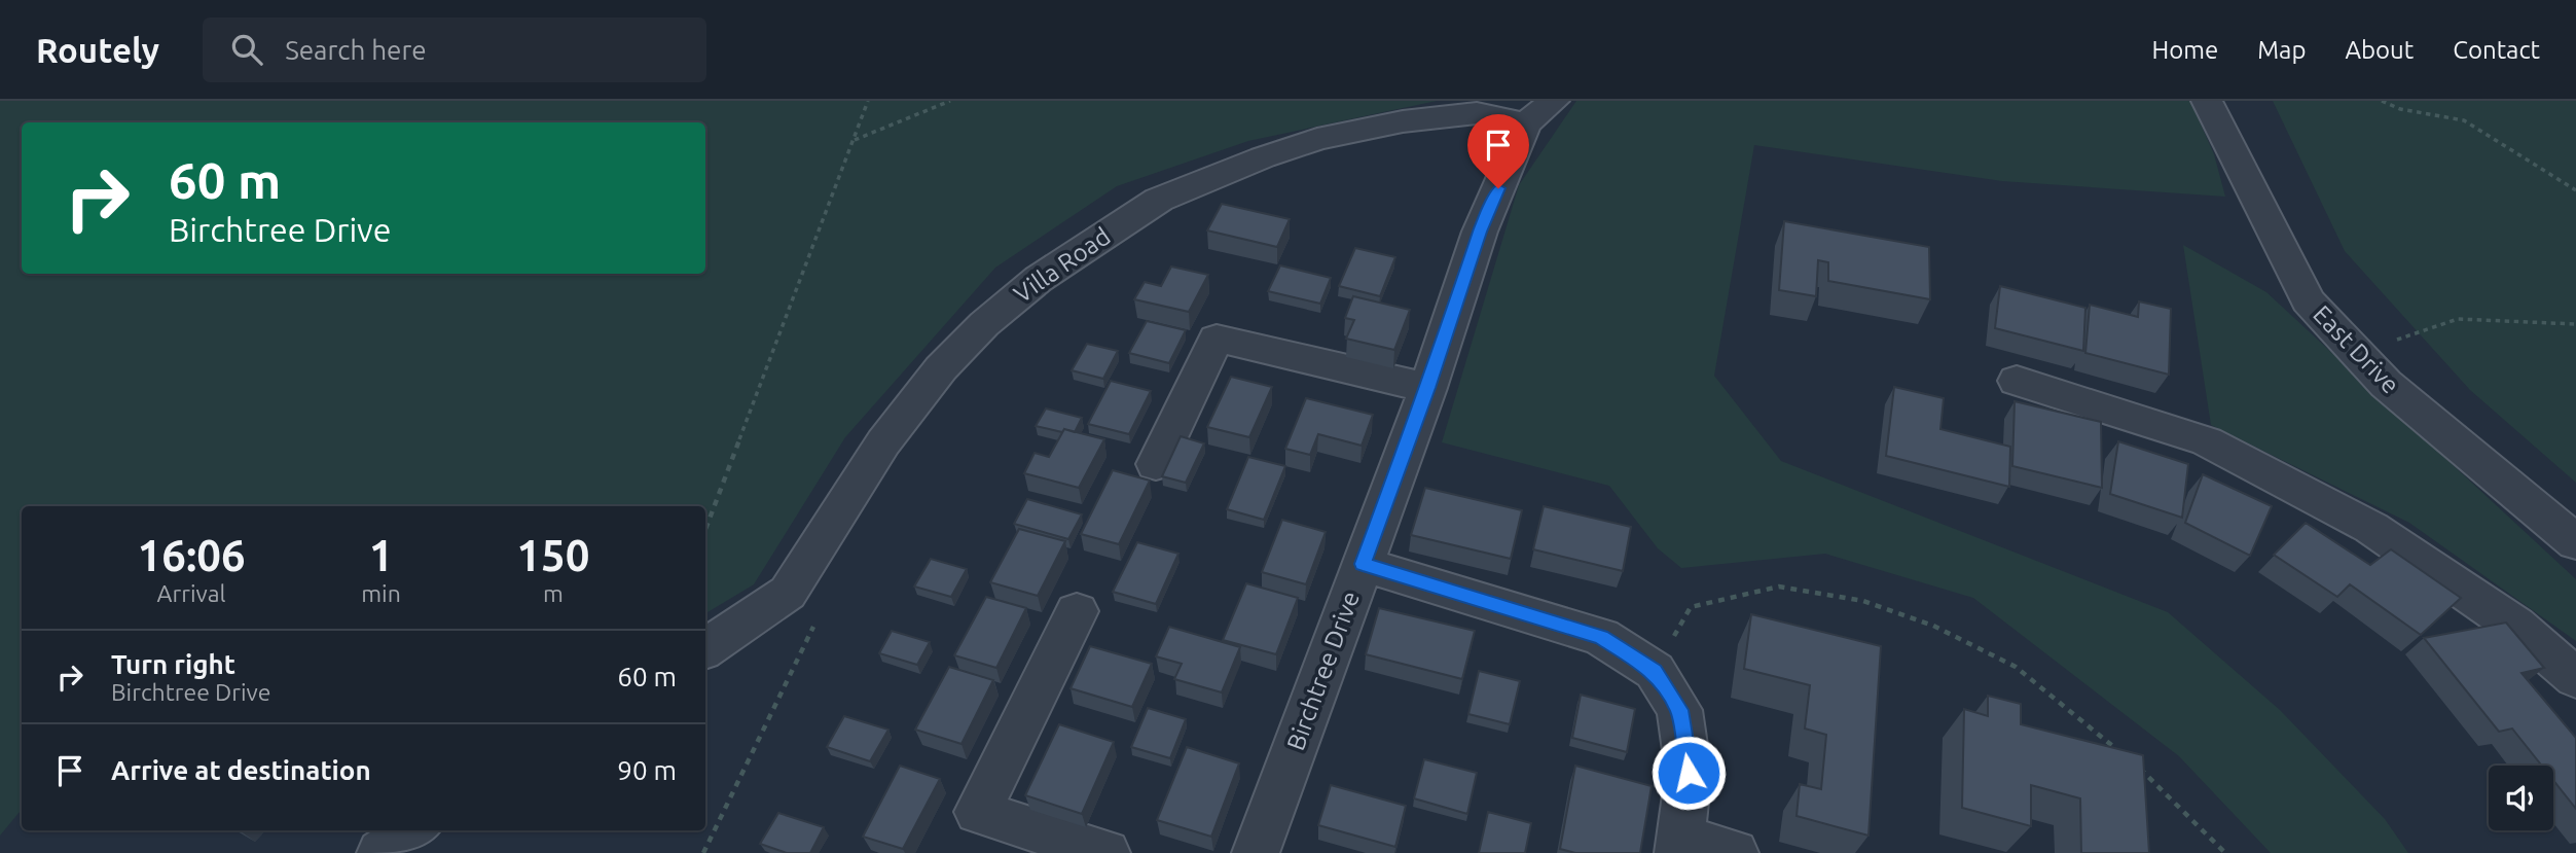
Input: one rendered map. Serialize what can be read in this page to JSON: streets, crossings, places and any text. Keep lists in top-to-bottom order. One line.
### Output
{"streets":{"street":["Villa Road","East Drive","Birchtree Drive"]},"crossings":[["Villa Road","Birchtree Drive"]],"page":{"header":"Routely","search":"Search here","nav":["Home","Map","About","Contact"],"turn":["60 m","Birchtree Drive"],"eta":["16:06","Arrival","1","min","150","m"],"list":[{"name":"Turn right","note":"Birchtree Drive","value":"60 m"},{"name":"Arrive at destination","value":"90 m"}]}}
